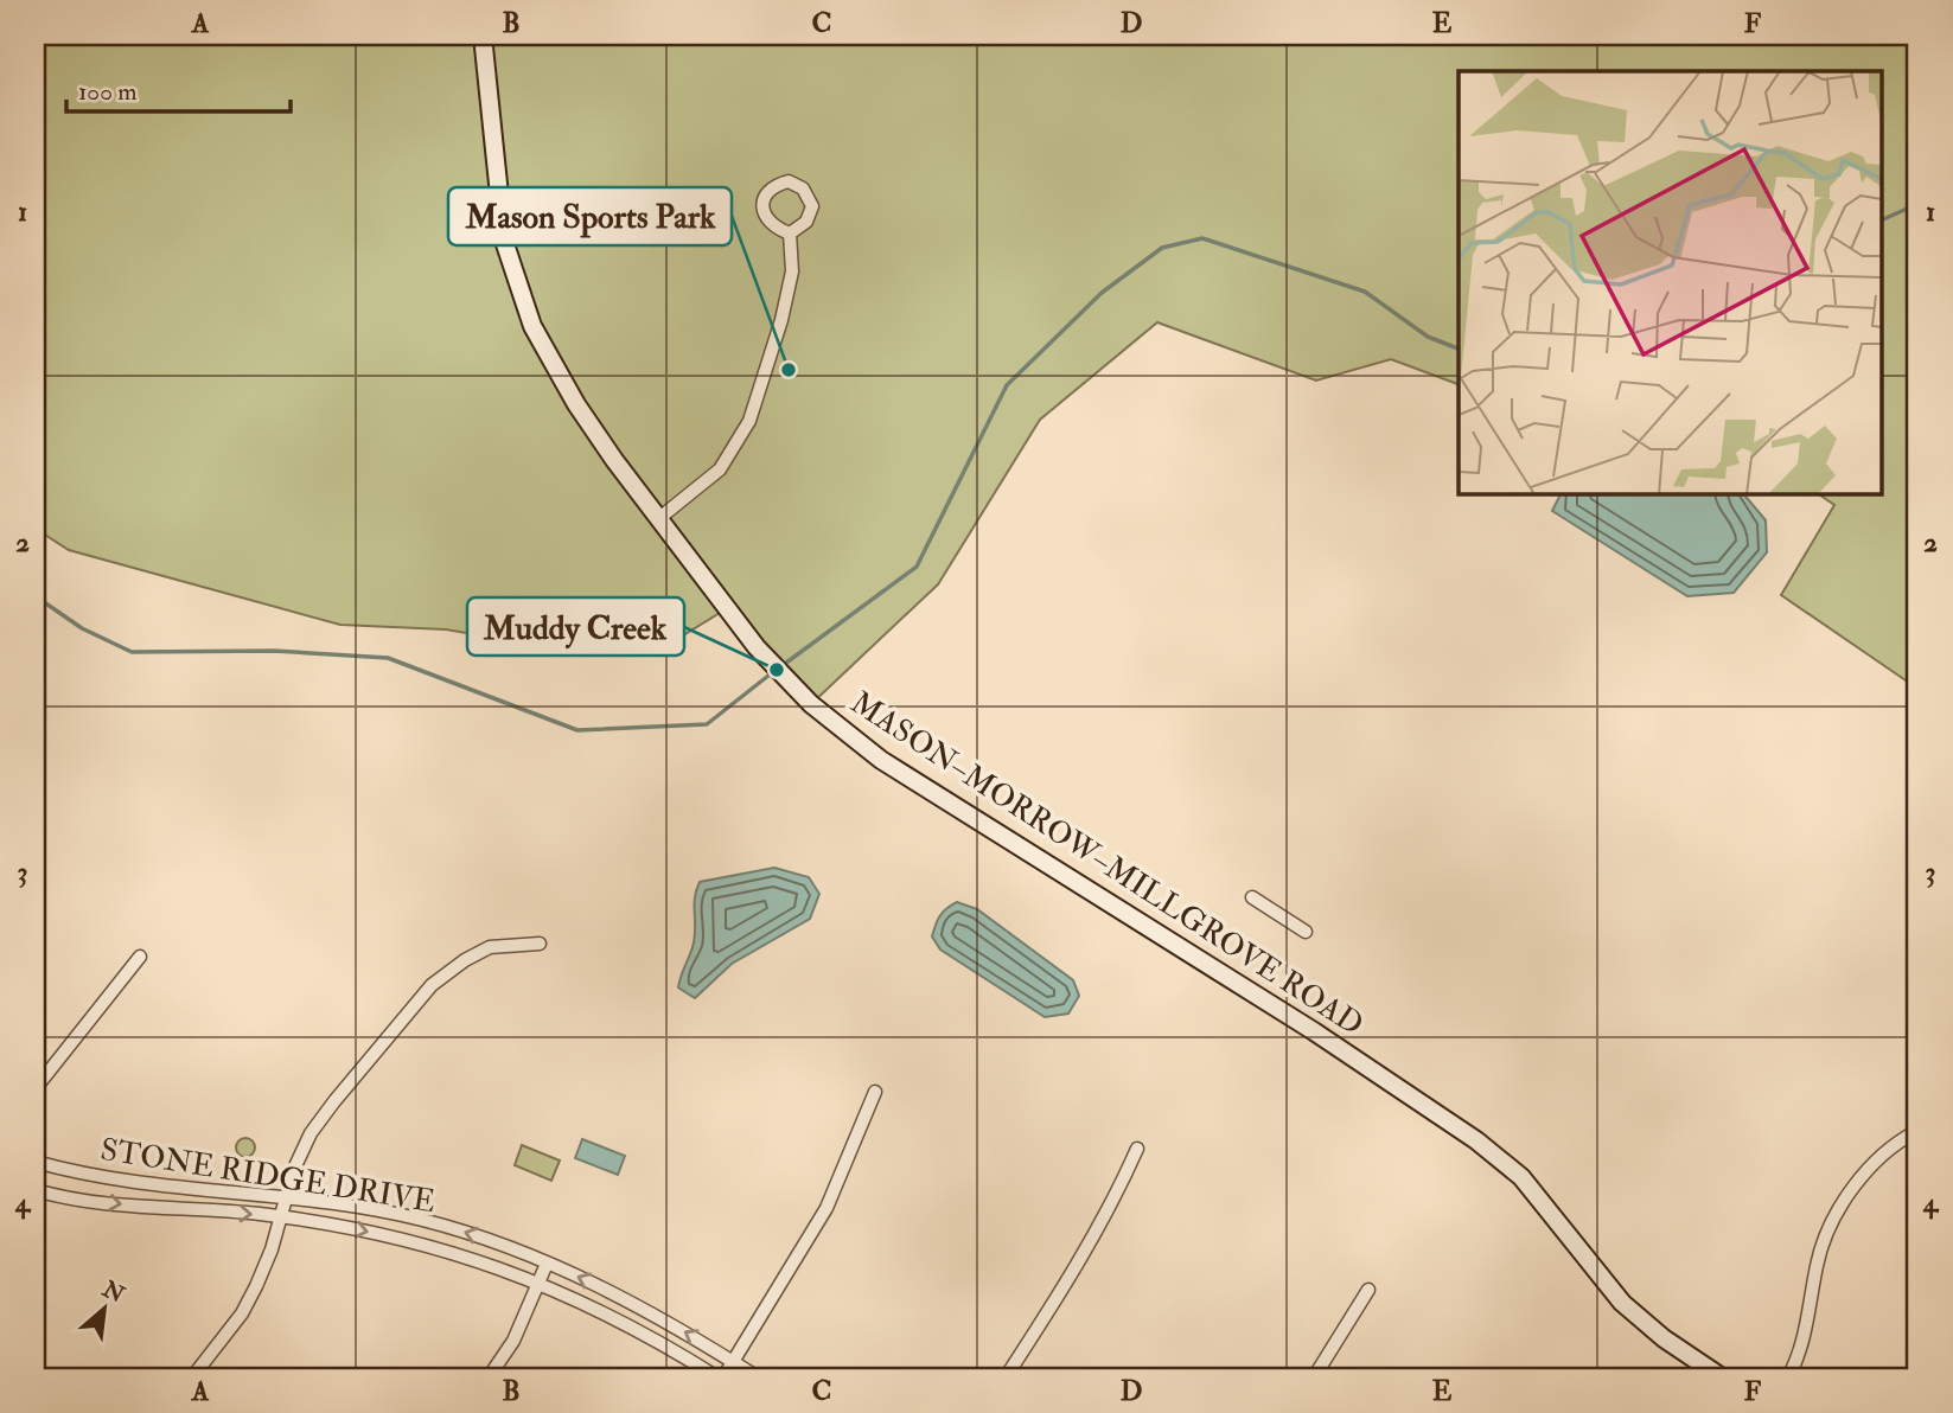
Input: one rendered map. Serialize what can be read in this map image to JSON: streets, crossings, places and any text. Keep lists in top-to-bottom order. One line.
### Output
{"streets":{"street":["MASON–MORROW–MILLGROVE ROAD","STONE RIDGE DRIVE"]},"places":["Mason Sports Park","Muddy Creek"],"scale_bar":"100 m","north":"top right","grid":{"columns":["A","B","C","D","E","F"],"rows":["1","2","3","4"]}}
